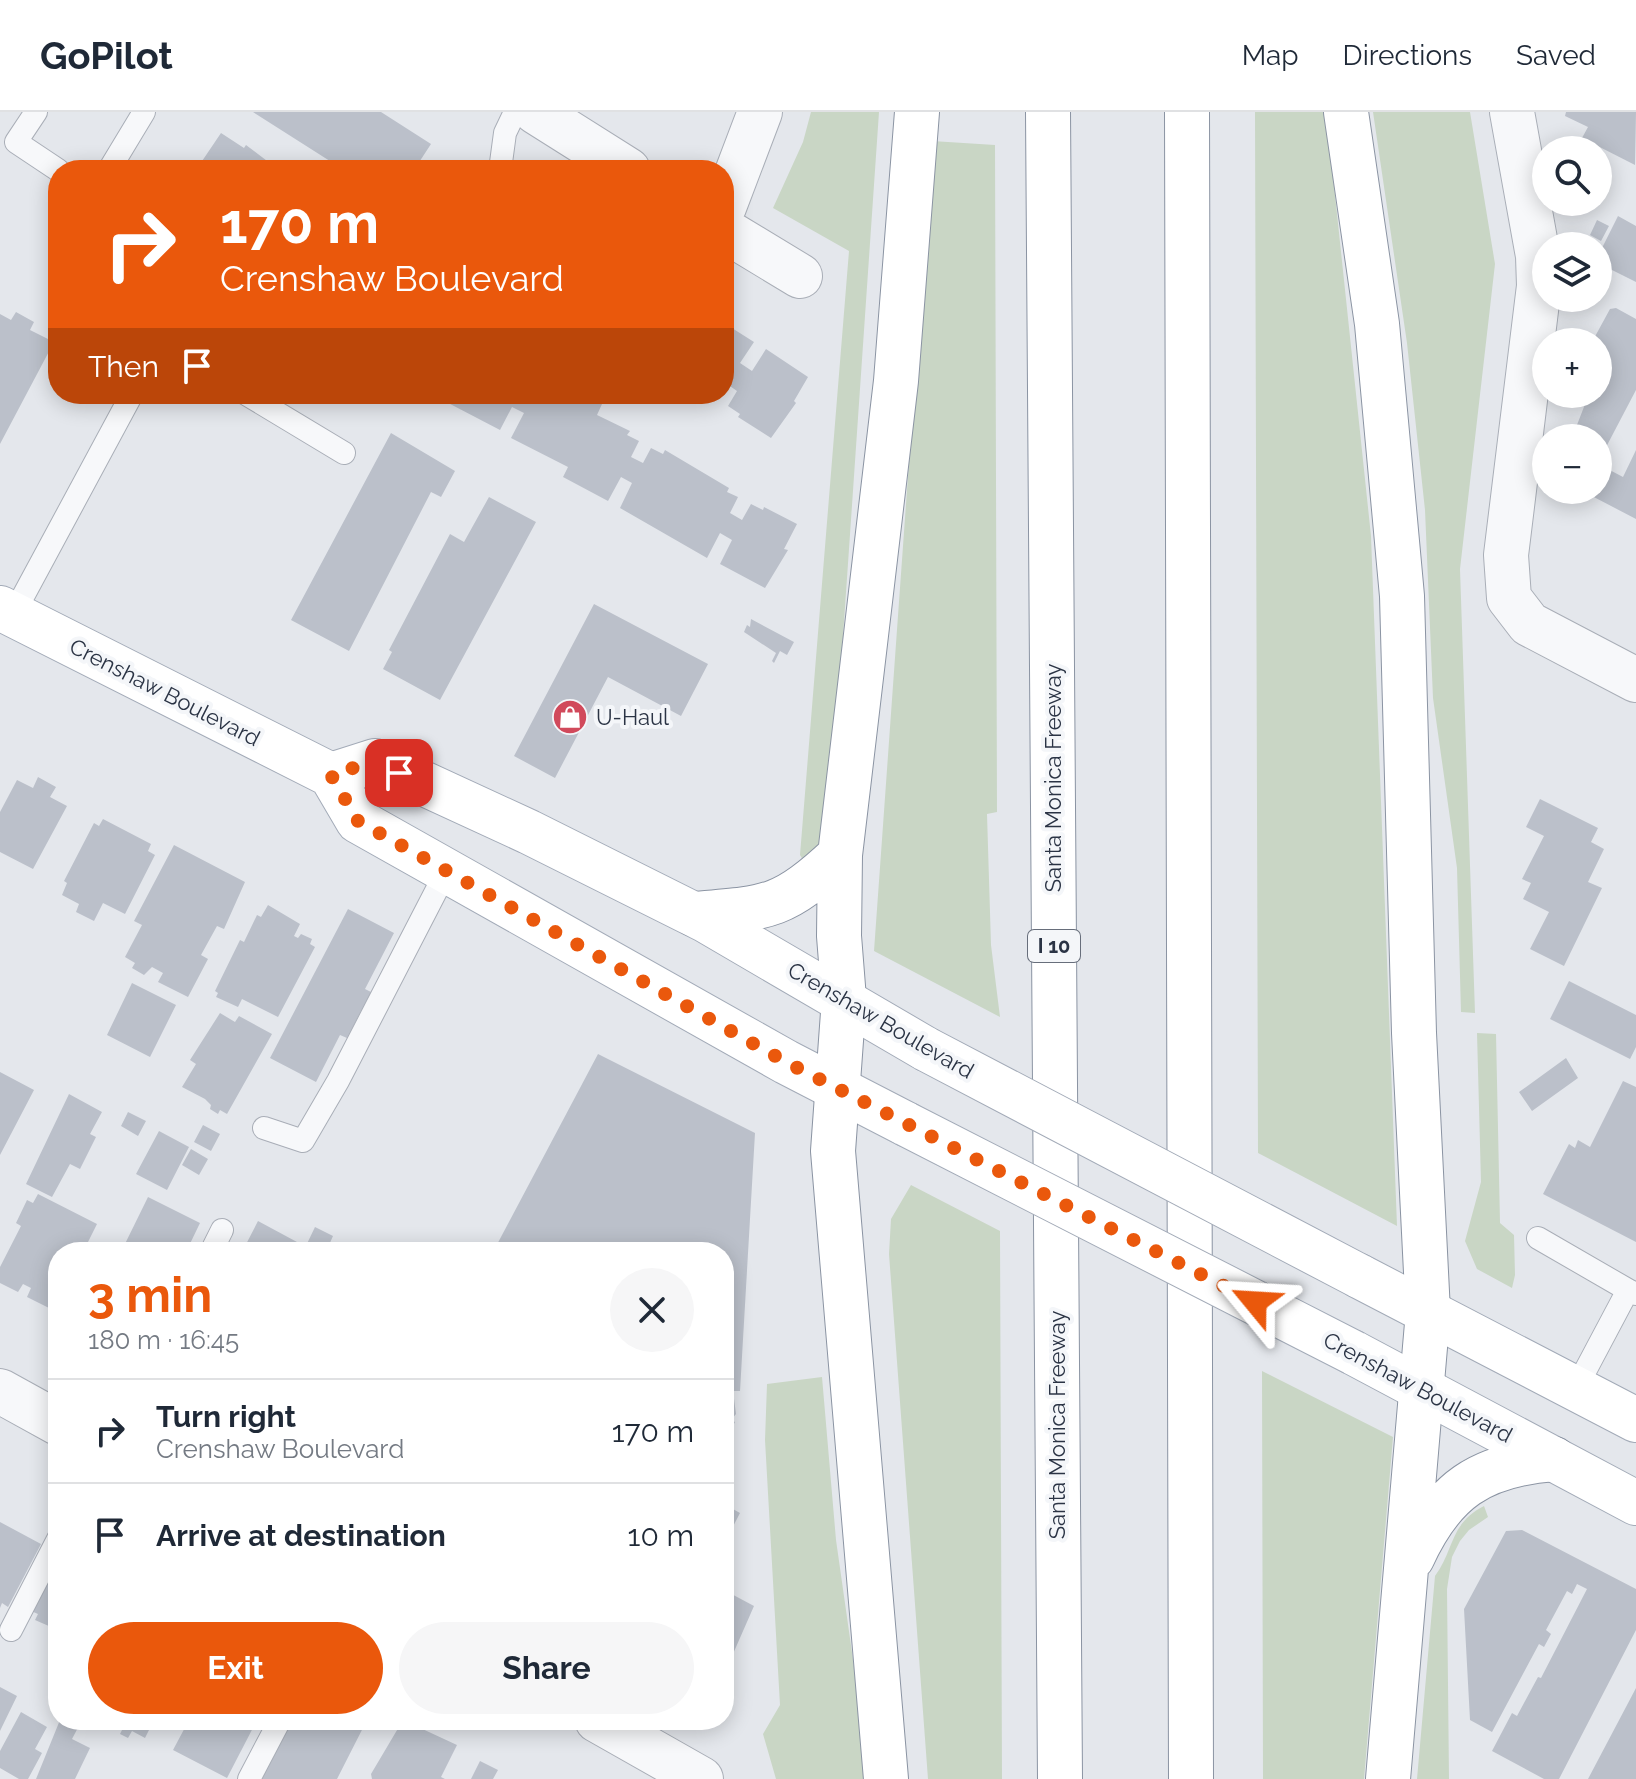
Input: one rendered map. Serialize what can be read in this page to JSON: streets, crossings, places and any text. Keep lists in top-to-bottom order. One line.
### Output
{"streets":{"main road":["Crenshaw Boulevard","Santa Monica Freeway","I 10"]},"places":{"shop":["U-Haul"]},"page":{"header":"GoPilot","nav":["Map","Directions","Saved"],"map_buttons":["+","−"],"turn":["170 m","Crenshaw Boulevard"],"then":"Then","heading":["3 min","180 m · 16:45"],"list":[{"name":"Turn right","note":"Crenshaw Boulevard","value":"170 m"},{"name":"Arrive at destination","value":"10 m"}],"buttons":["Exit","Share"]}}
